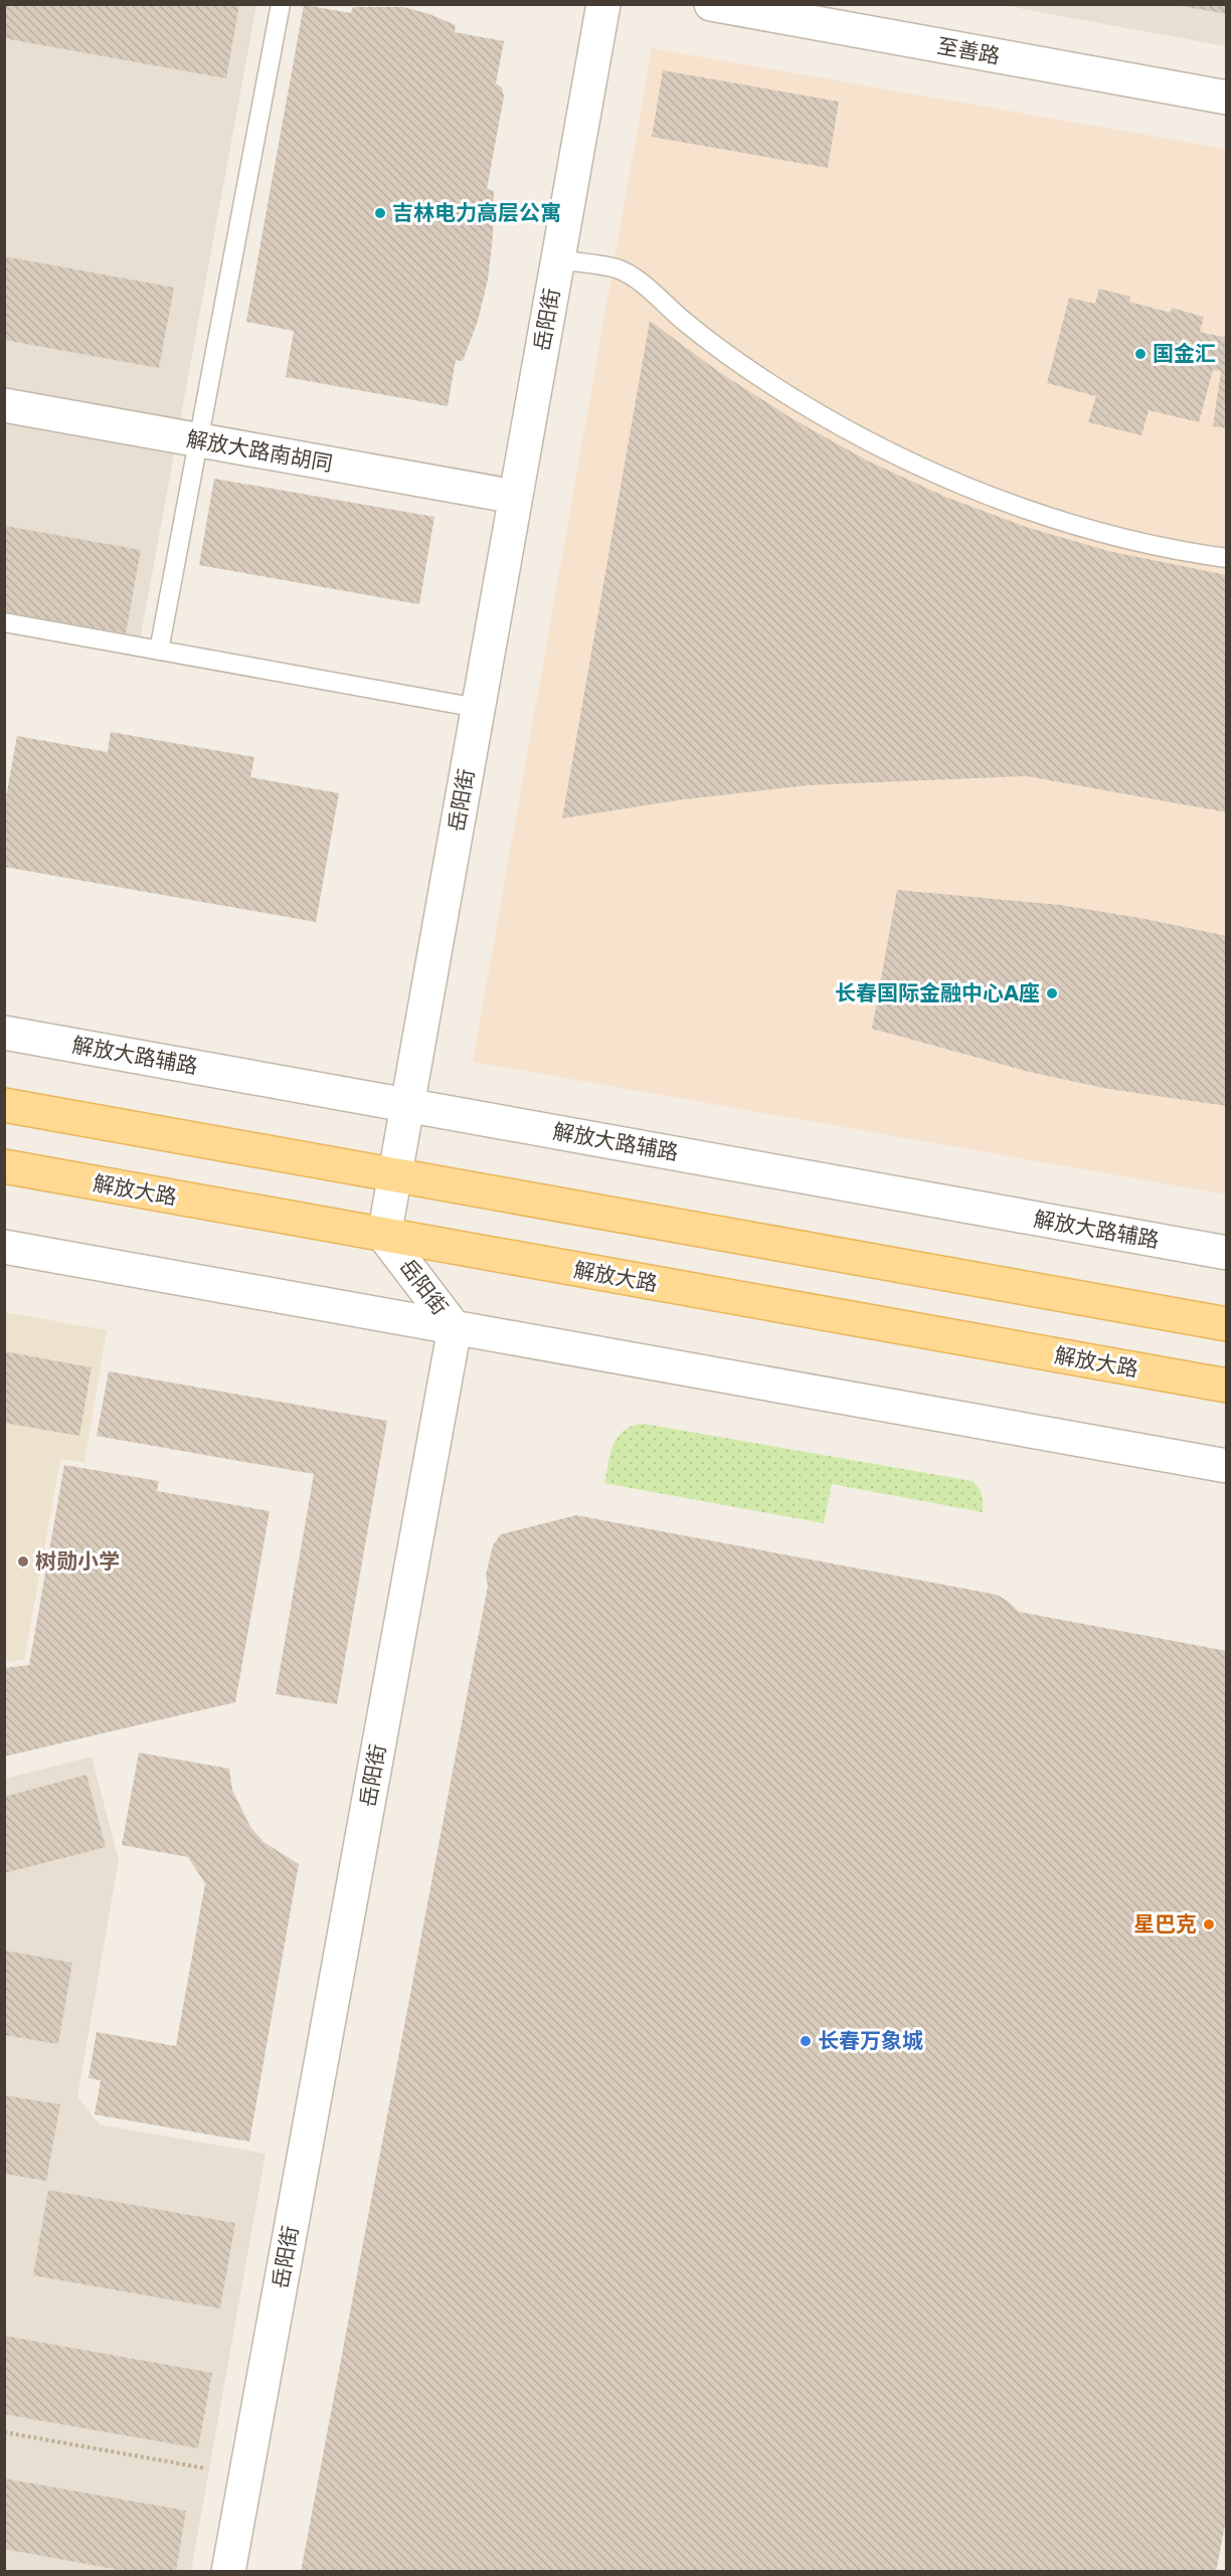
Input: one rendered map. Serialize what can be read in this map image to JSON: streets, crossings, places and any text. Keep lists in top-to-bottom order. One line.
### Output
{"streets":{"main road":["解放大路"],"street":["至善路","岳阳街","解放大路南胡同","解放大路辅路"]},"crossings":[["岳阳街","解放大路南胡同"],["岳阳街","解放大路辅路"],["岳阳街","解放大路"]],"places":["吉林电力高层公寓","国金汇","长春国际金融中心A座","树勋小学","星巴克","长春万象城"]}
